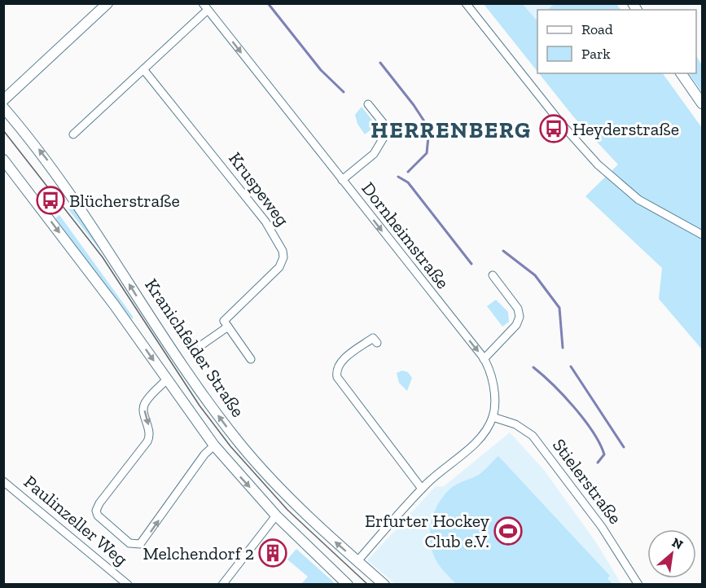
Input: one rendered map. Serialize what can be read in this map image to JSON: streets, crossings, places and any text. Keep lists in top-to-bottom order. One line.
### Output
{"streets":{"main road":["Kranichfelder Straße"],"street":["Kruspeweg","Dornheimstraße","Stielerstraße","Paulinzeller Weg"]},"crossings":[["Dornheimstraße","Stielerstraße"]],"one_way":["Dornheimstraße"],"districts":["HERRENBERG"],"places":{"bus stop":["Heyderstraße","Blücherstraße"],"sports":["Erfurter Hockey Club e.V."],"building":["Melchendorf 2"]},"legend":["Road","Park"],"north":"top right"}
